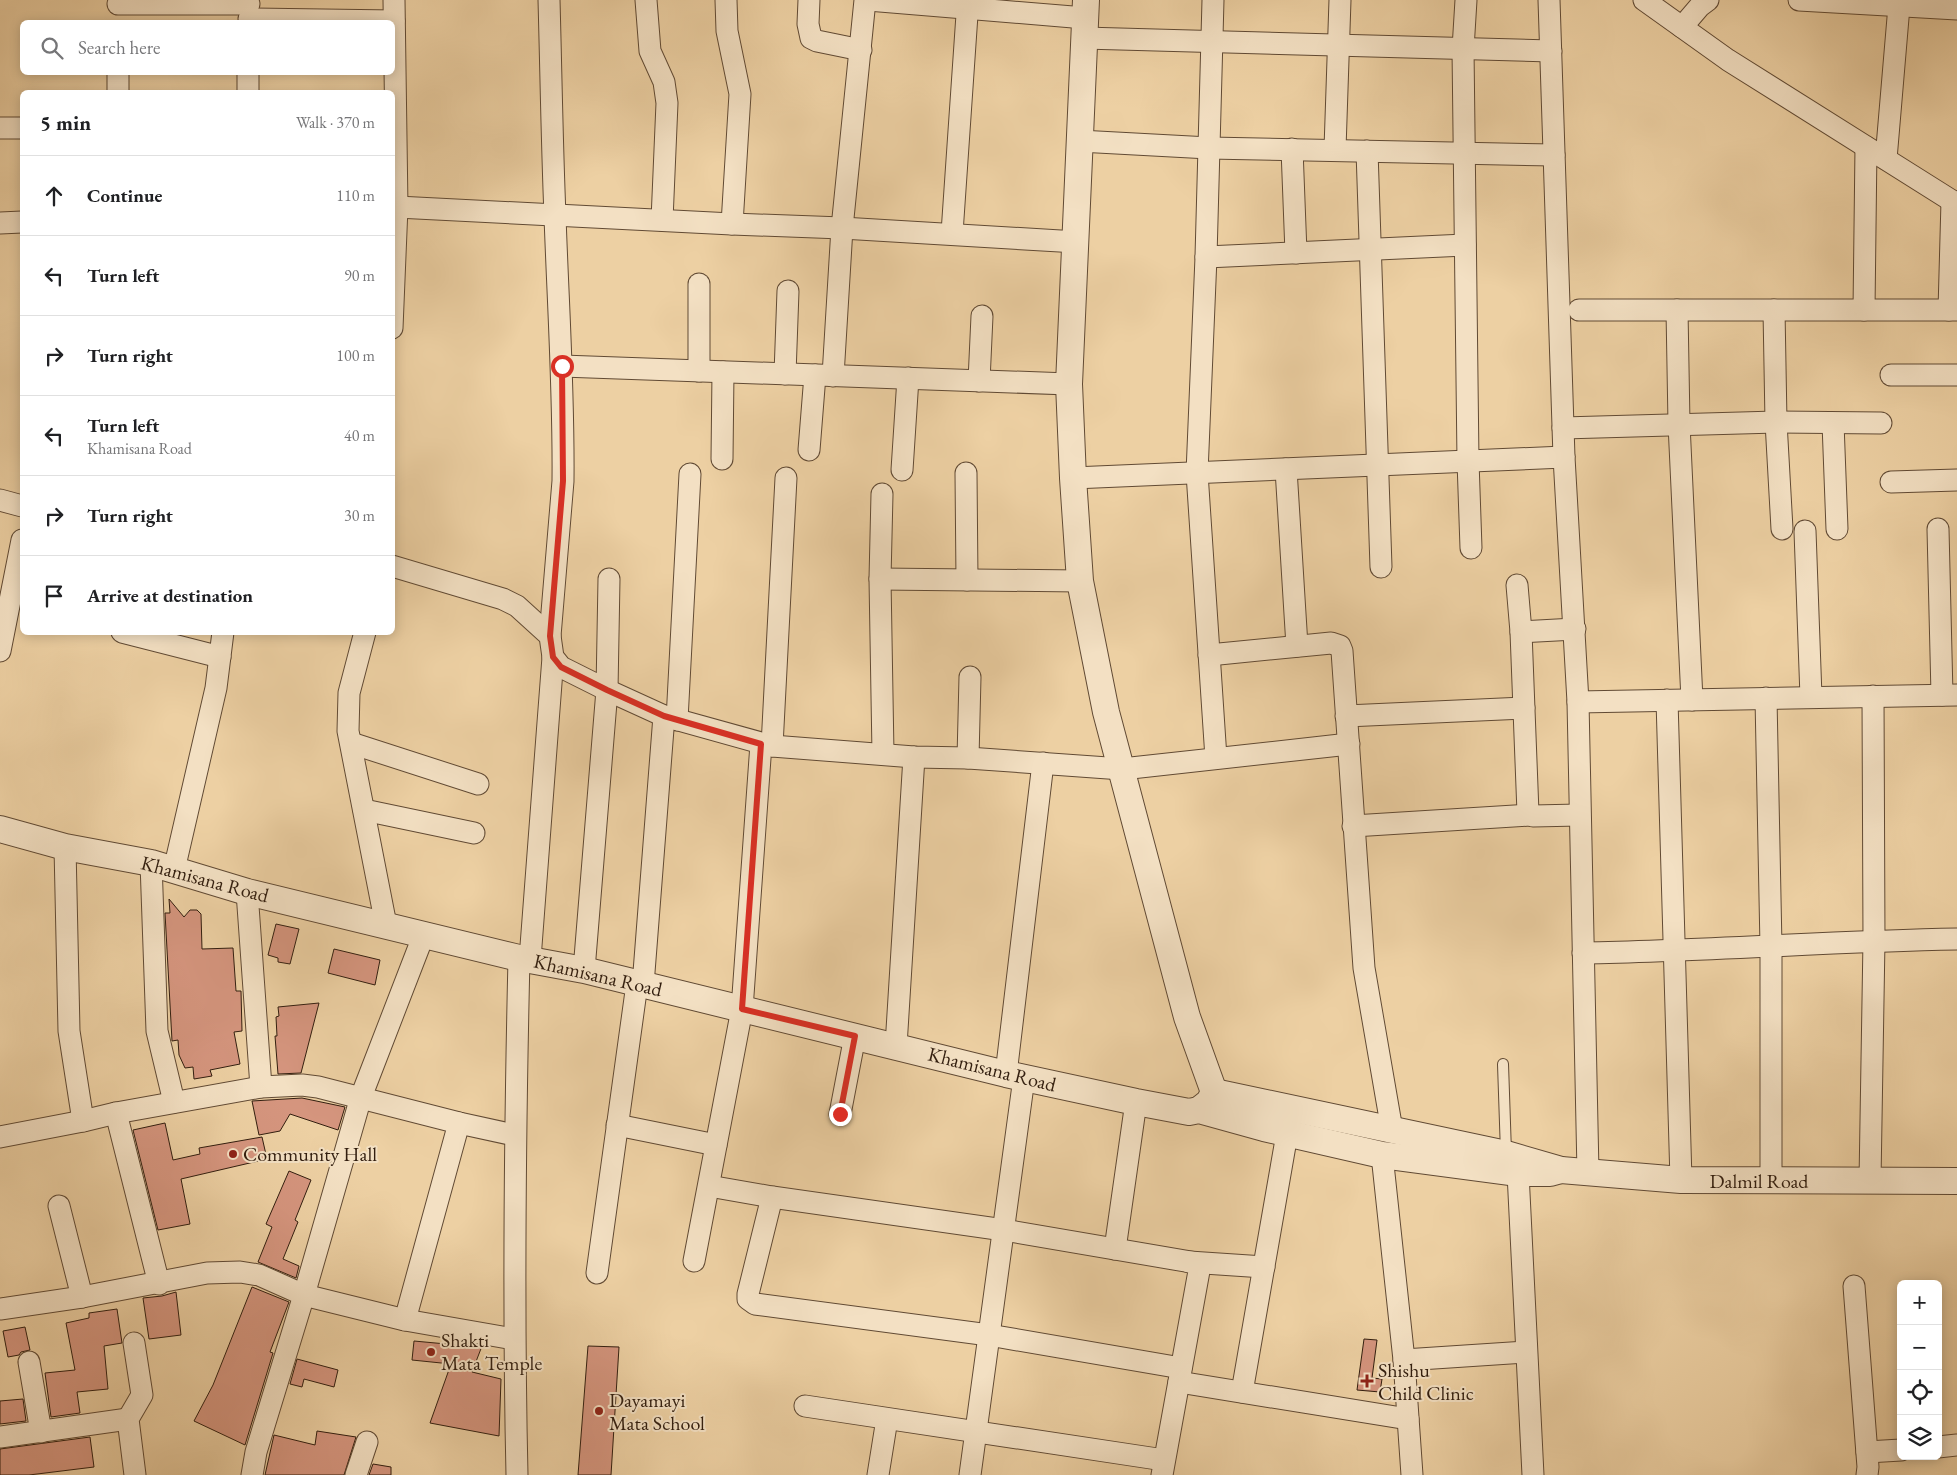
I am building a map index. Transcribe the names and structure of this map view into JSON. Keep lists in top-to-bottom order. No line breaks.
{"streets":{"street":["Khamisana Road","Dalmil Road"]},"places":{"other":["Community Hall","Shakti Mata Temple","Dayamayi Mata School"],"health":["Shishu Child Clinic"]},"page":{"search":"Search here","heading":["5 min","Walk · 370 m"],"list":[["Continue","110 m"],["Turn left","90 m"],["Turn right","100 m"],["Turn left","Khamisana Road","40 m"],["Turn right","30 m"],"Arrive at destination"],"map_buttons":["+","−"]}}
